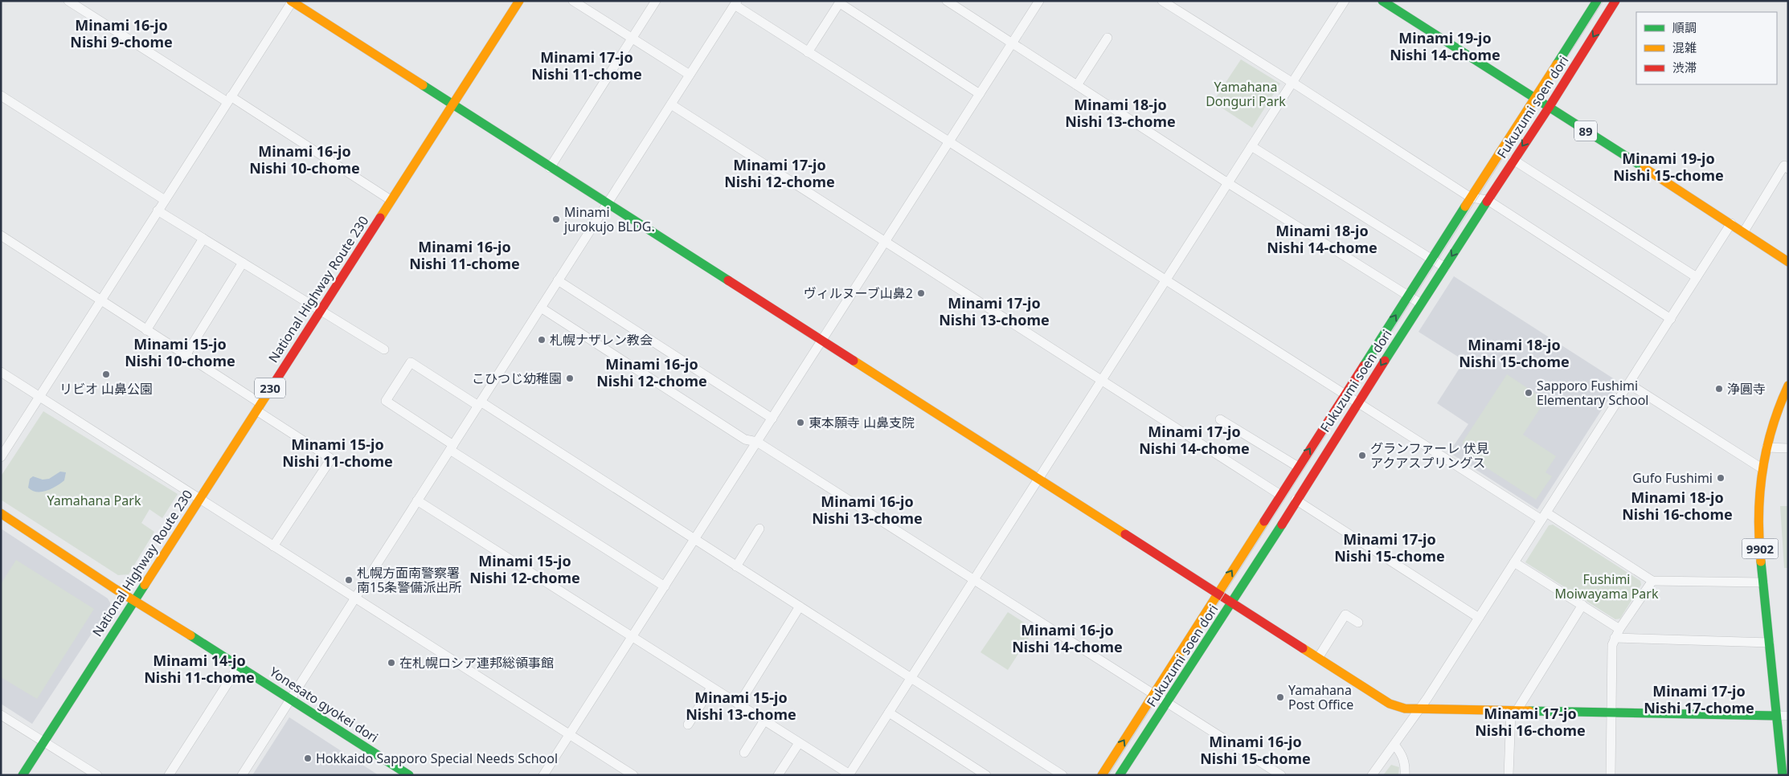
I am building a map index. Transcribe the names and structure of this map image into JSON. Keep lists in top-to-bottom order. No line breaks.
{"streets":{"main road":["Fukuzumi soen dori","89","National Highway Route 230","230","9902","Yonesato gyokei dori"]},"crossings":[["Fukuzumi soen dori","89"],["National Highway Route 230","Yonesato gyokei dori"]],"districts":["Minami 16-jo Nishi 9-chome","Minami 19-jo Nishi 14-chome","Minami 17-jo Nishi 11-chome","Minami 18-jo Nishi 13-chome","Minami 16-jo Nishi 10-chome","Minami 19-jo Nishi 15-chome","Minami 17-jo Nishi 12-chome","Minami 18-jo Nishi 14-chome","Minami 16-jo Nishi 11-chome","Minami 17-jo Nishi 13-chome","Minami 15-jo Nishi 10-chome","Minami 18-jo Nishi 15-chome","Minami 16-jo Nishi 12-chome","Minami 17-jo Nishi 14-chome","Minami 15-jo Nishi 11-chome","Minami 18-jo Nishi 16-chome","Minami 16-jo Nishi 13-chome","Minami 17-jo Nishi 15-chome","Minami 15-jo Nishi 12-chome","Minami 16-jo Nishi 14-chome","Minami 14-jo Nishi 11-chome","Minami 17-jo Nishi 17-chome","Minami 15-jo Nishi 13-chome","Minami 17-jo Nishi 16-chome","Minami 16-jo Nishi 15-chome"],"parks":["Yamahana Donguri Park","Yamahana Park","Fushimi Moiwayama Park"],"places":["Minami jurokujo BLDG.","ヴィルヌーブ山鼻2","札幌ナザレン教会","リビオ 山鼻公園","こひつじ幼稚園","浄圓寺","Sapporo Fushimi Elementary School","東本願寺 山鼻支院","グランファーレ 伏見 アクアスプリングス","Gufo Fushimi","札幌方面南警察署 南15条警備派出所","在札幌ロシア連邦総領事館","Yamahana Post Office","Hokkaido Sapporo Special Needs School"],"legend":["順調","混雑","渋滞"]}
